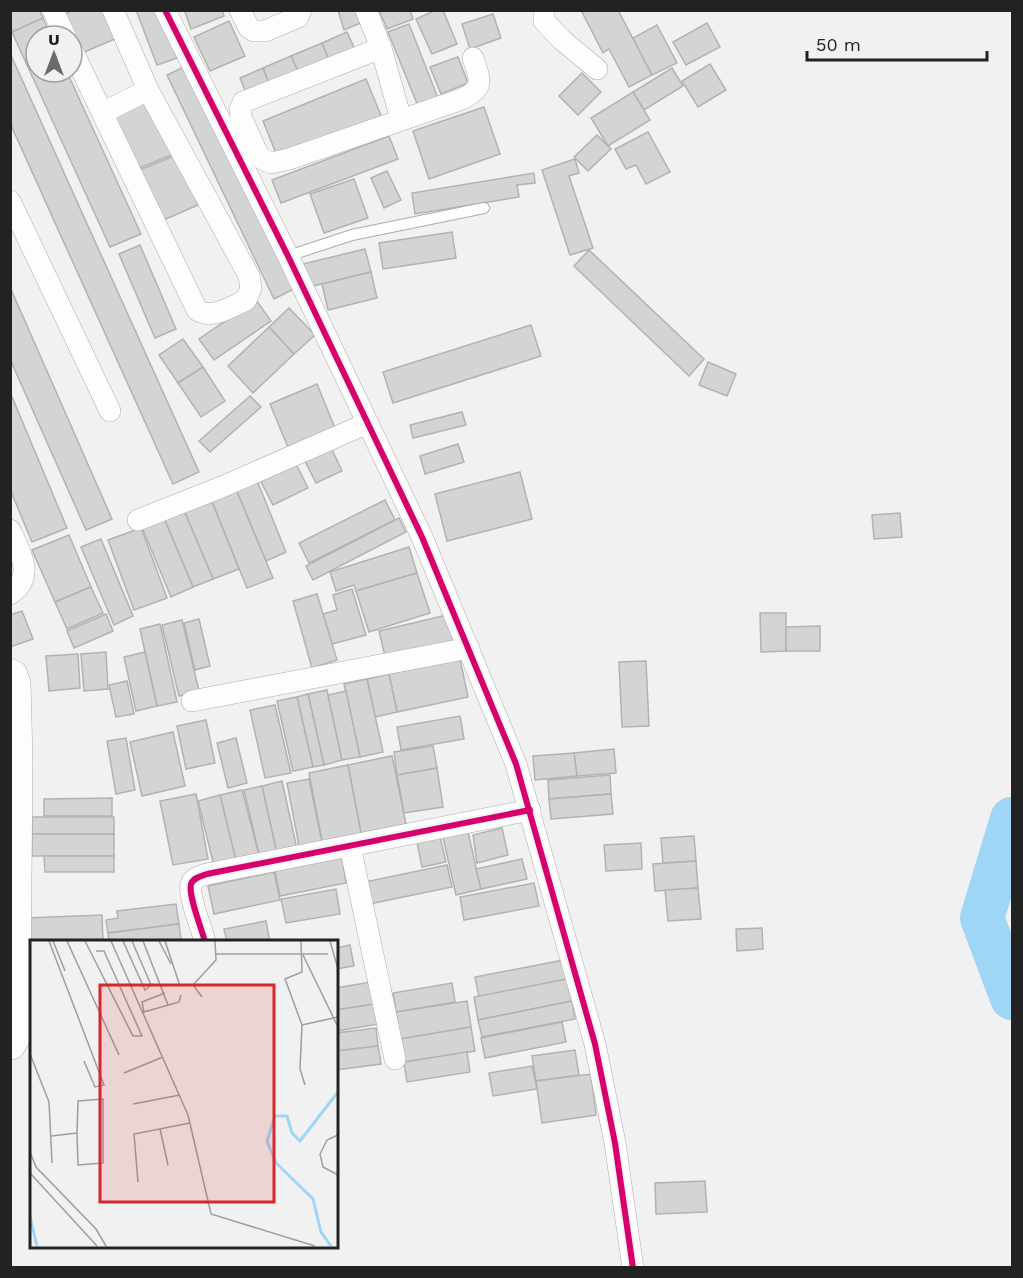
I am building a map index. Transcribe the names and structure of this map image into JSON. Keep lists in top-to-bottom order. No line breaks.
{"scale_bar":"50 m","north":"top"}
